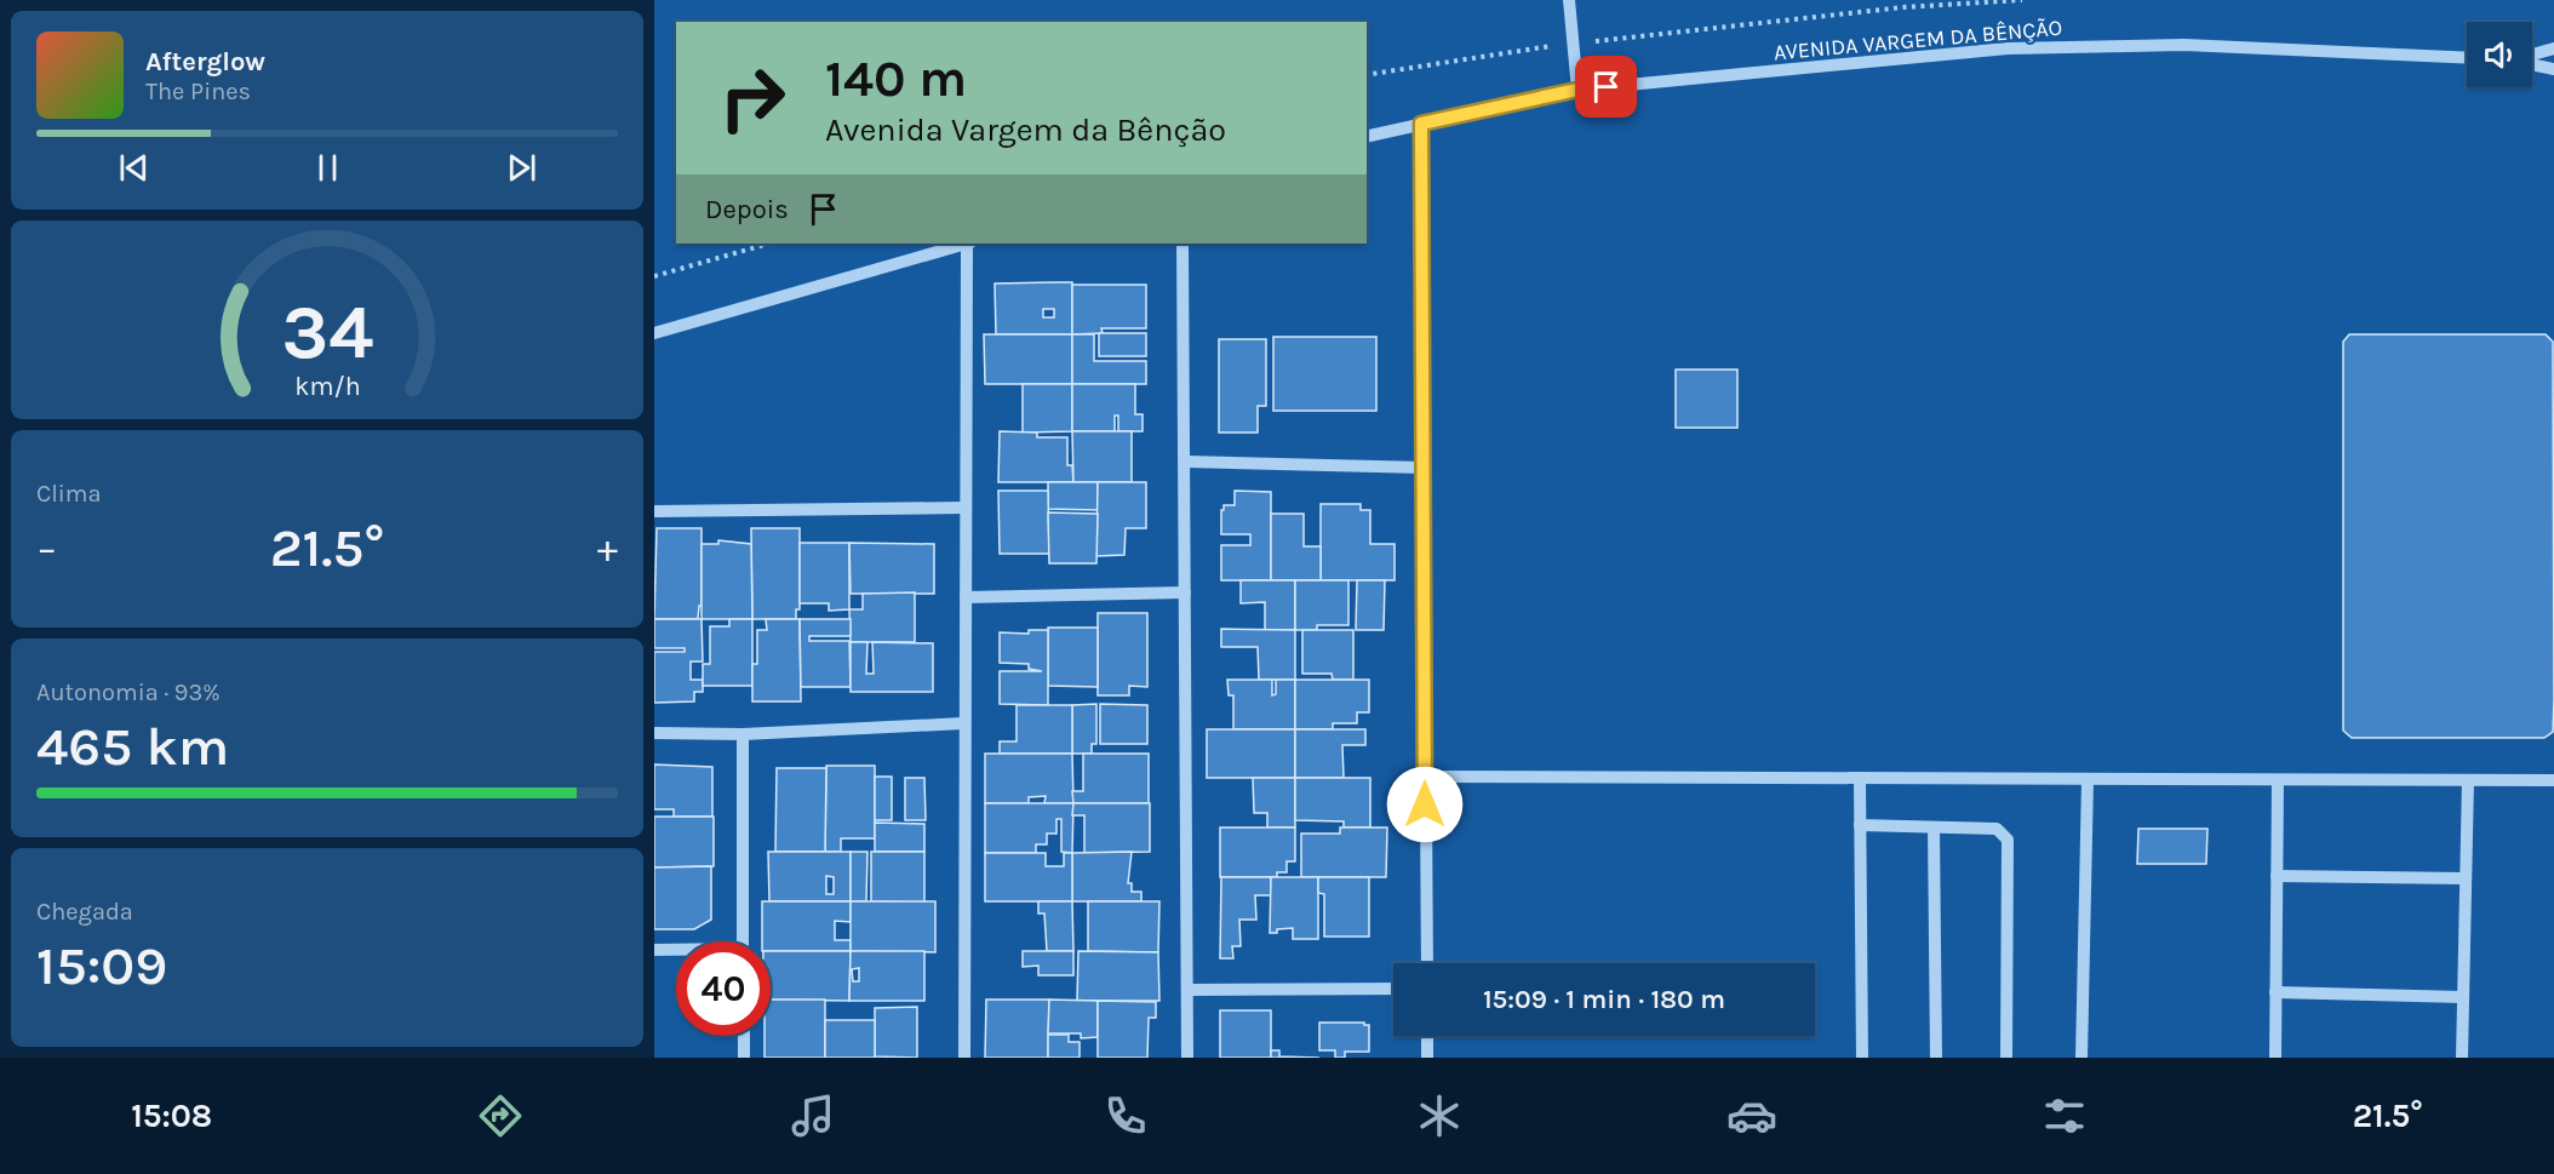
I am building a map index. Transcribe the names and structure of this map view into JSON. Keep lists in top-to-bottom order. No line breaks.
{"streets":{"street":["AVENIDA VARGEM DA BÊNÇÃO"]},"page":{"turn":["140 m","Avenida Vargem da Bênção"],"song":["Afterglow","The Pines"],"then":"Depois","tile":["Clima",["Autonomia · 93%","465 km"],["Chegada","15:09"]],"heat":["−","21.5°","+"],"limit":"40","trip":"15:09 · 1 min · 180 m","tabs":["15:08","21.5°"],"gauge":["34","km/h"]}}
